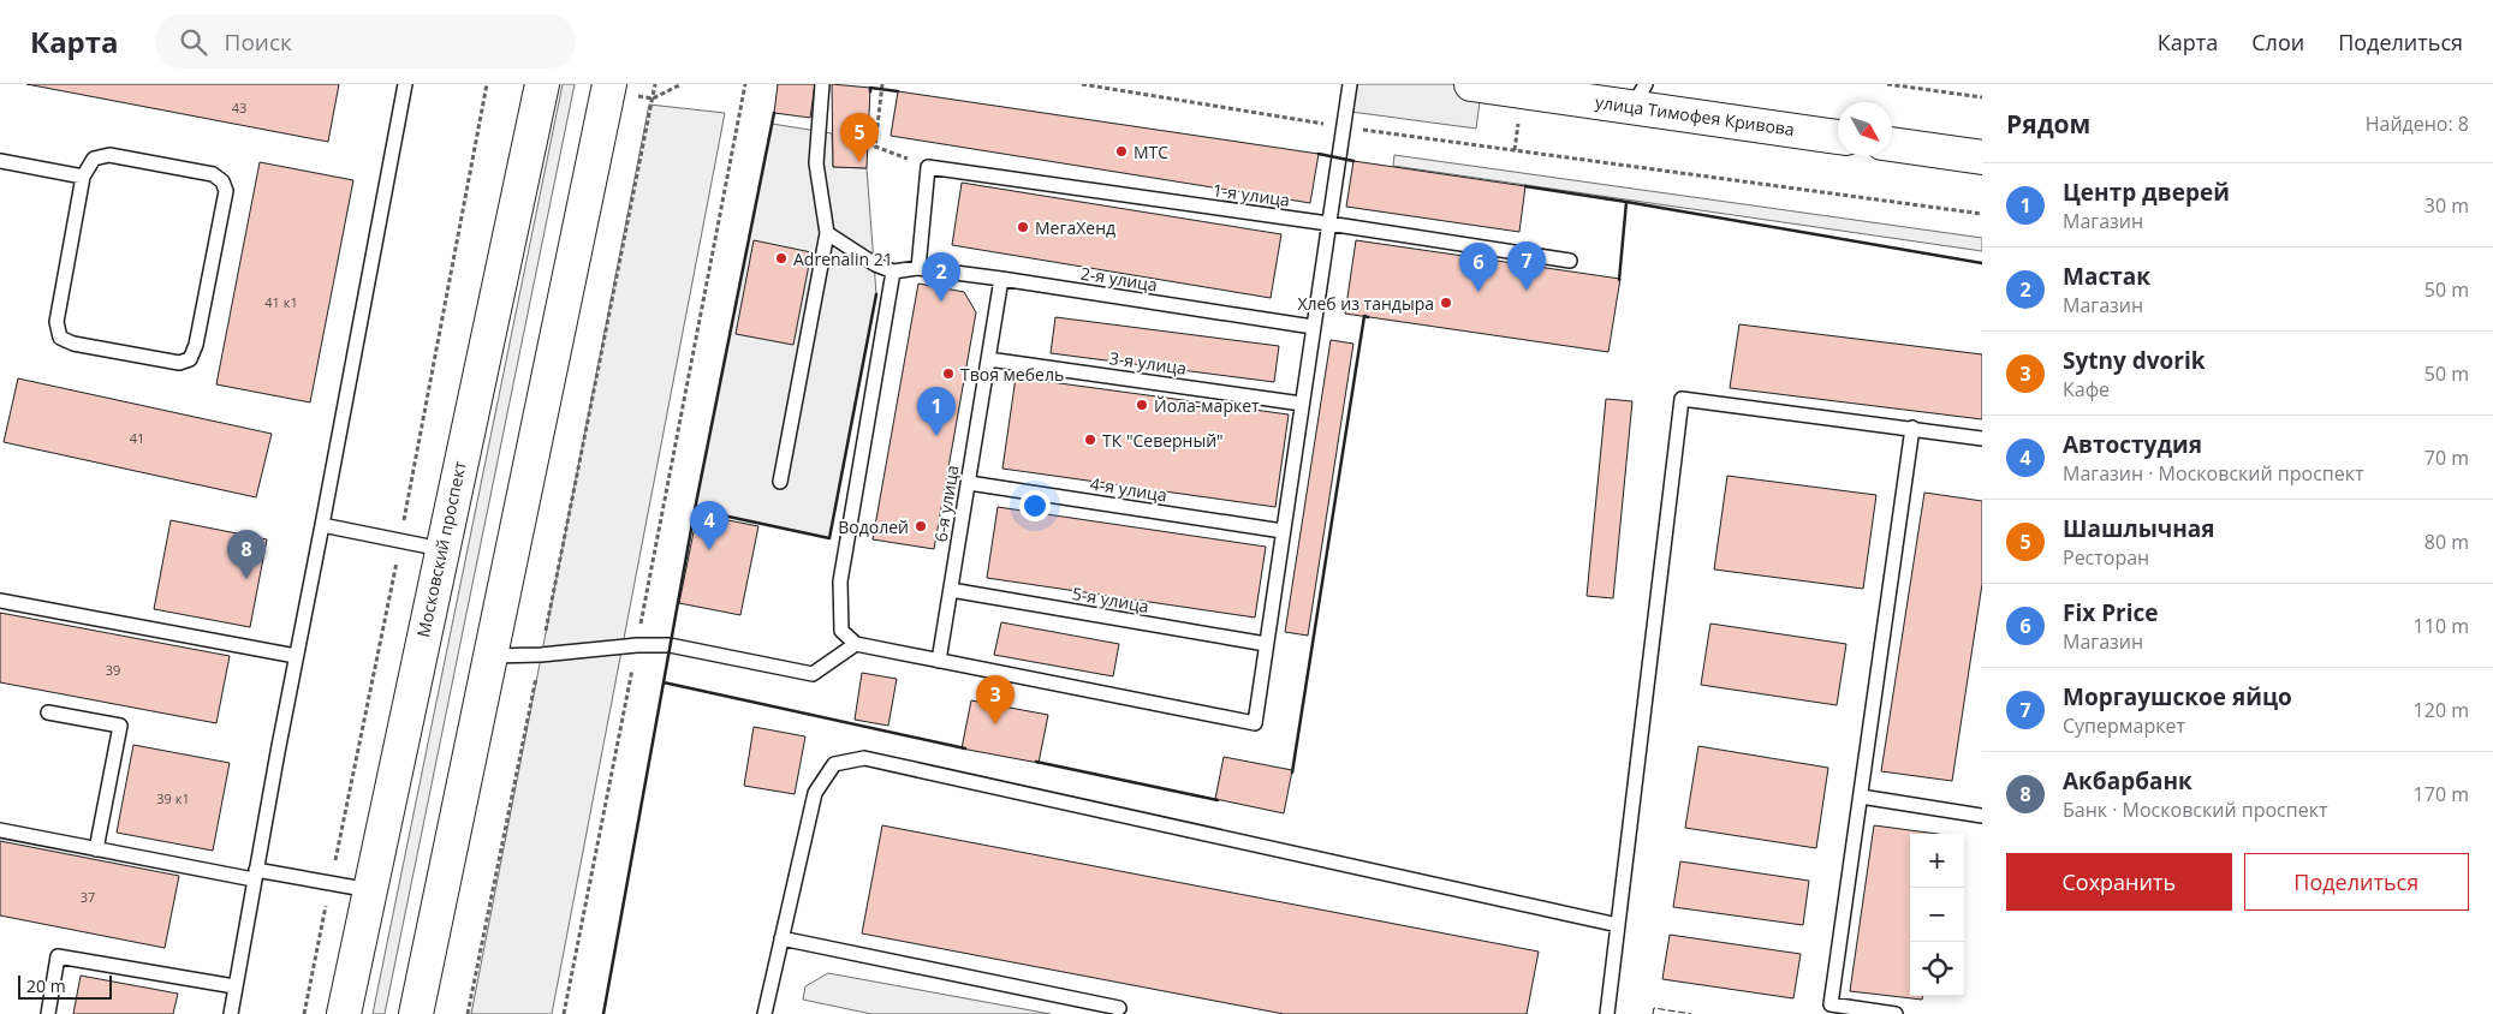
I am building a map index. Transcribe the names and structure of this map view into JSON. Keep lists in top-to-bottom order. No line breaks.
{"streets":{"main road":["улица Тимофея Кривова","Московский проспект"],"lane":["1-я улица","2-я улица","3-я улица","4-я улица","6-я улица","5-я улица"]},"crossings":[["2-я улица","6-я улица"],["3-я улица","6-я улица"],["4-я улица","6-я улица"],["6-я улица","5-я улица"]],"places":["МТС","МегаХенд","Adrenalin 21","Хлеб из тандыра","Твоя мебель","Йола-маркет","ТК \"Северный\"","Водолей"],"house_numbers":["43","41 к1","41","39","39 к1","37"],"scale_bar":"20 m","north":"bottom right","page":{"header":"Карта","search":"Поиск","nav":["Карта","Слои","Поделиться"],"heading":["Рядом","Найдено: 8"],"pins":["5","7","6","2","1","4","8","3"],"list":[{"mark":"1","name":"Центр дверей","note":"Магазин","value":"30 m"},{"mark":"2","name":"Мастак","note":"Магазин","value":"50 m"},{"mark":"3","name":"Sytny dvorik","note":"Кафе","value":"50 m"},{"mark":"4","name":"Автостудия","note":"Магазин · Московский проспект","value":"70 m"},{"mark":"5","name":"Шашлычная","note":"Ресторан","value":"80 m"},{"mark":"6","name":"Fix Price","note":"Магазин","value":"110 m"},{"mark":"7","name":"Моргаушское яйцо","note":"Супермаркет","value":"120 m"},{"mark":"8","name":"Акбарбанк","note":"Банк · Московский проспект","value":"170 m"}],"map_buttons":["+","−"],"buttons":["Сохранить","Поделиться"],"scale":"20 m"}}
